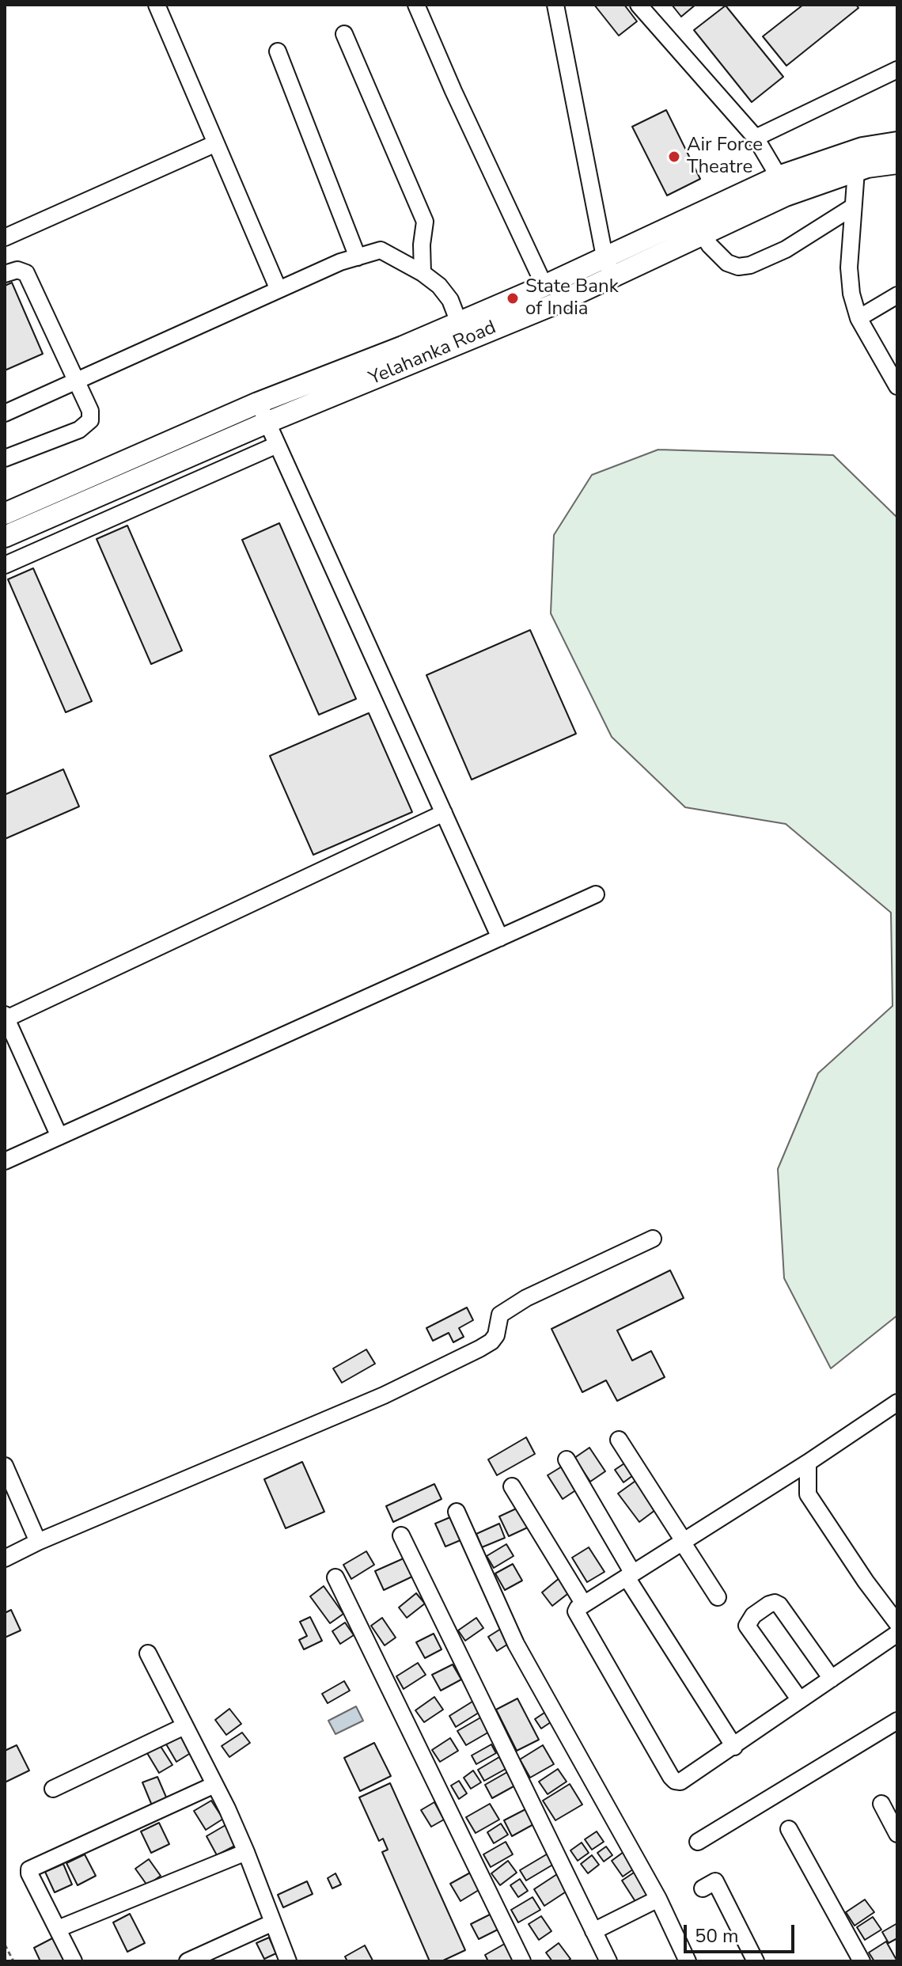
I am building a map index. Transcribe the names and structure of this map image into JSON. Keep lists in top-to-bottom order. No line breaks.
{"streets":{"main road":["Yelahanka Road"]},"places":["Air Force Theatre","State Bank of India"],"scale_bar":"50 m"}
